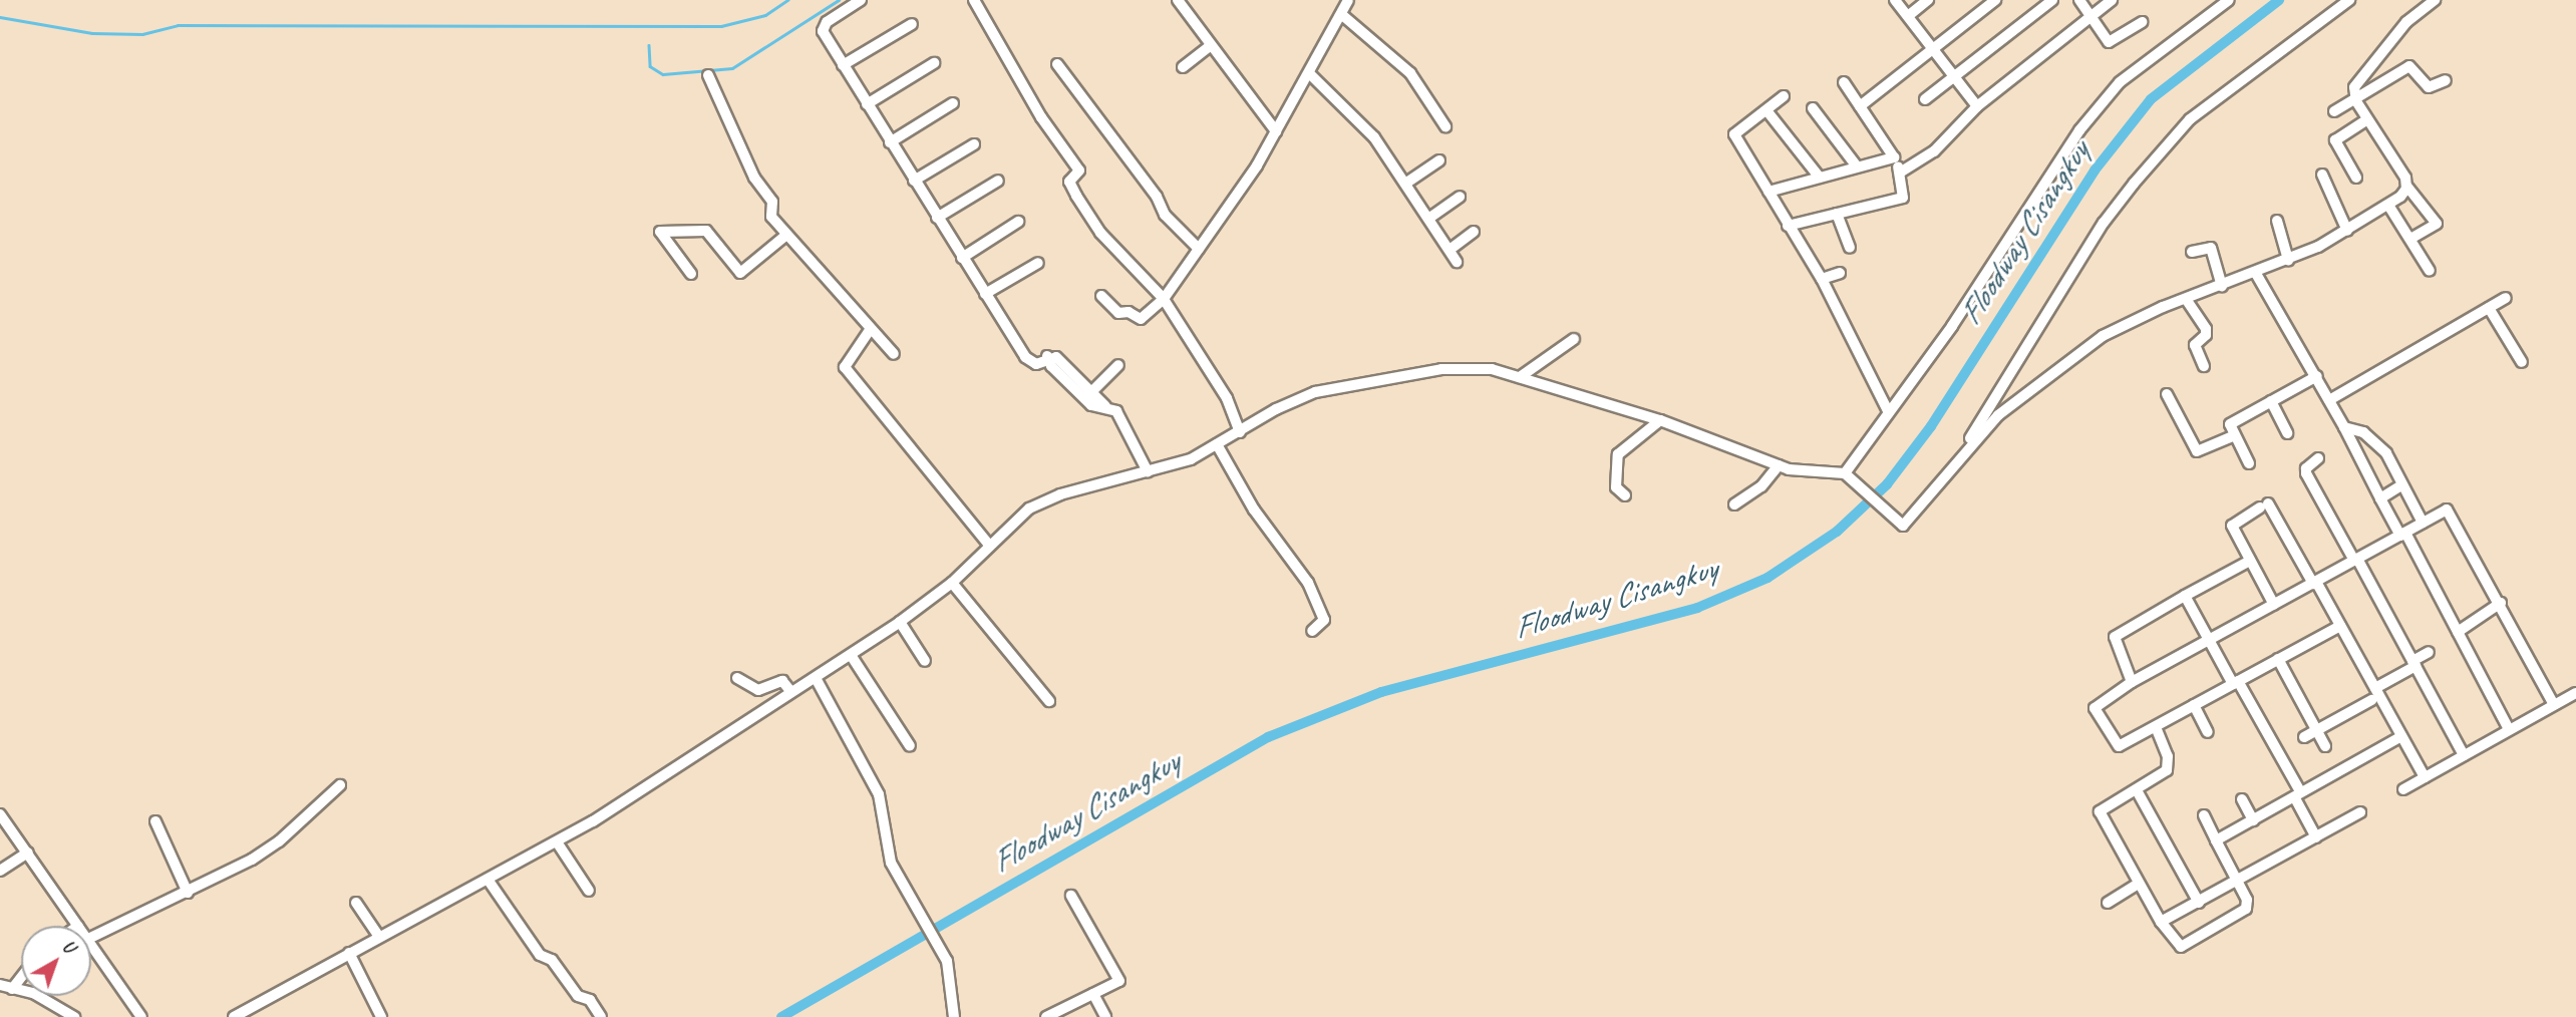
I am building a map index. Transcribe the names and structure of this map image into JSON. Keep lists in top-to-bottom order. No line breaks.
{"water":["Floodway Cisangkuy"],"north":"top right"}
